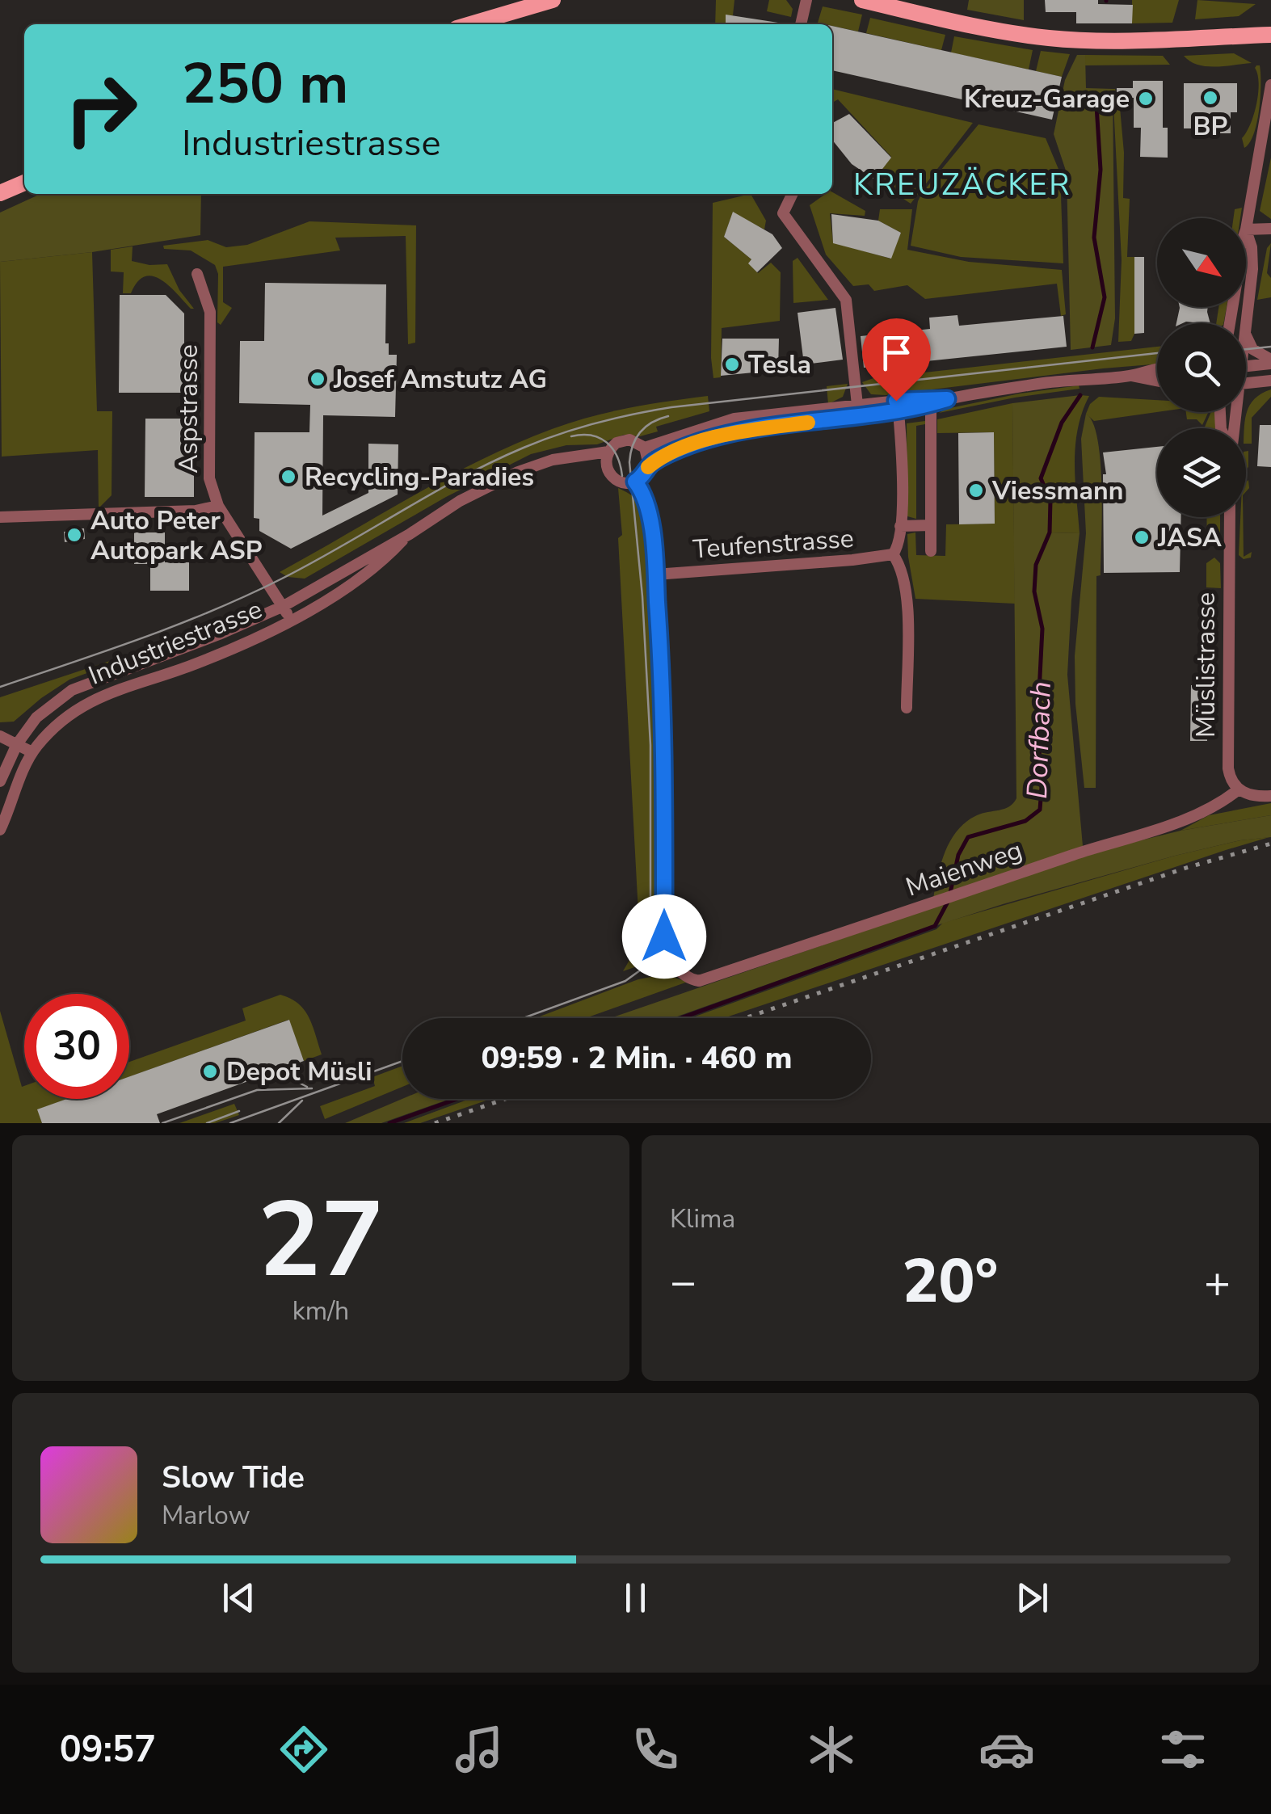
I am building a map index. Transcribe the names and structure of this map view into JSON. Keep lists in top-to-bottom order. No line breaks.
{"streets":{"street":["Aspstrasse","Teufenstrasse","Industriestrasse","Müslistrasse","Maienweg"]},"crossings":[["Aspstrasse","Industriestrasse"],["Teufenstrasse","Maienweg"],["Müslistrasse","Maienweg"]],"districts":["KREUZÄCKER"],"water":["Dorfbach"],"places":["BP","Kreuz-Garage","Tesla","Josef Amstutz AG","Recycling-Paradies","Viessmann","Auto Peter Autopark ASP","JASA","Depot Müsli"],"north":"bottom right","page":{"turn":["250 m","Industriestrasse"],"limit":"30","trip":"09:59 · 2 Min. · 460 m","tile":[["27","km/h"],"Klima"],"heat":["−","20°","+"],"song":["Slow Tide","Marlow"],"tabs":"09:57"}}
